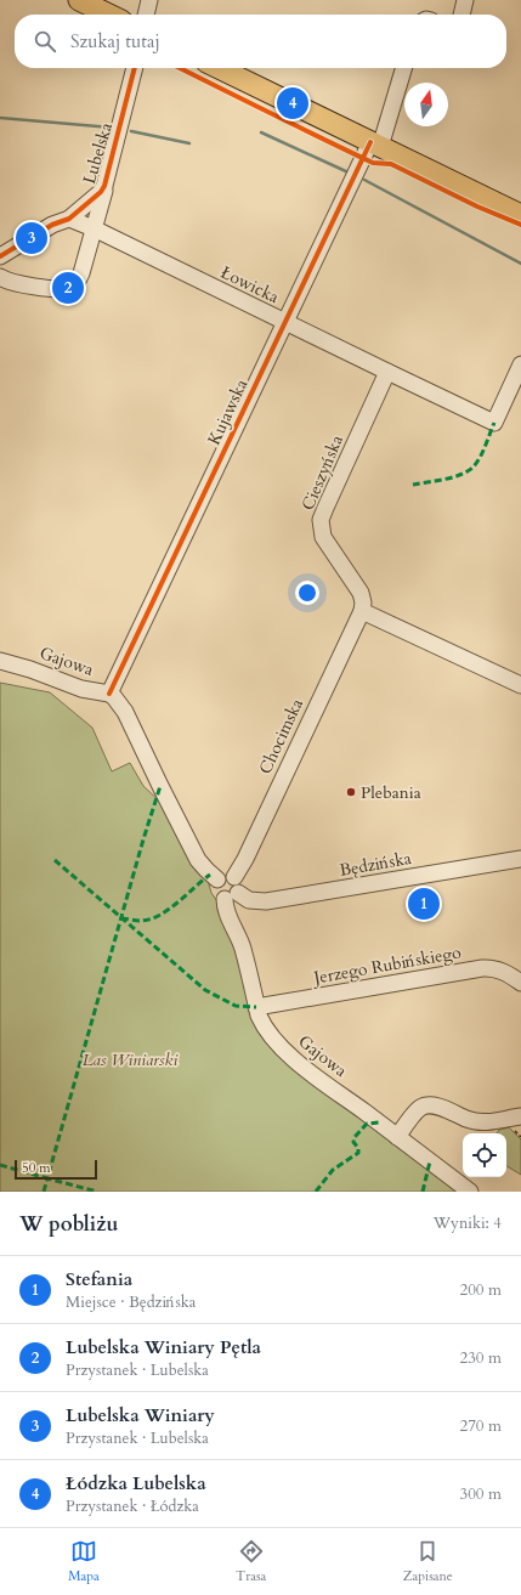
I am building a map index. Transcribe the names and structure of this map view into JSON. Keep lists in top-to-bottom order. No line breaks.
{"streets":{"street":["Lubelska","Łowicka","Kujawska","Cieszyńska","Gajowa","Chocimska","Będzińska","Jerzego Rubińskiego"]},"crossings":[["Lubelska","Łowicka"],["Łowicka","Kujawska"],["Łowicka","Cieszyńska"],["Kujawska","Gajowa"],["Cieszyńska","Chocimska"],["Gajowa","Chocimska"],["Gajowa","Będzińska"],["Gajowa","Jerzego Rubińskiego"],["Chocimska","Będzińska"]],"parks":["Las Winiarski"],"places":["Plebania"],"scale_bar":"50 m","north":"top","page":{"search":"Szukaj tutaj","pins":["4","3","2","1"],"scale":"50 m","heading":["W pobliżu","Wyniki: 4"],"list":[{"mark":"1","name":"Stefania","note":"Miejsce · Będzińska","value":"200 m"},{"mark":"2","name":"Lubelska Winiary Pętla","note":"Przystanek · Lubelska","value":"230 m"},{"mark":"3","name":"Lubelska Winiary","note":"Przystanek · Lubelska","value":"270 m"},{"mark":"4","name":"Łódzka Lubelska","note":"Przystanek · Łódzka","value":"300 m"}],"nav":["Mapa","Trasa","Zapisane"]}}
